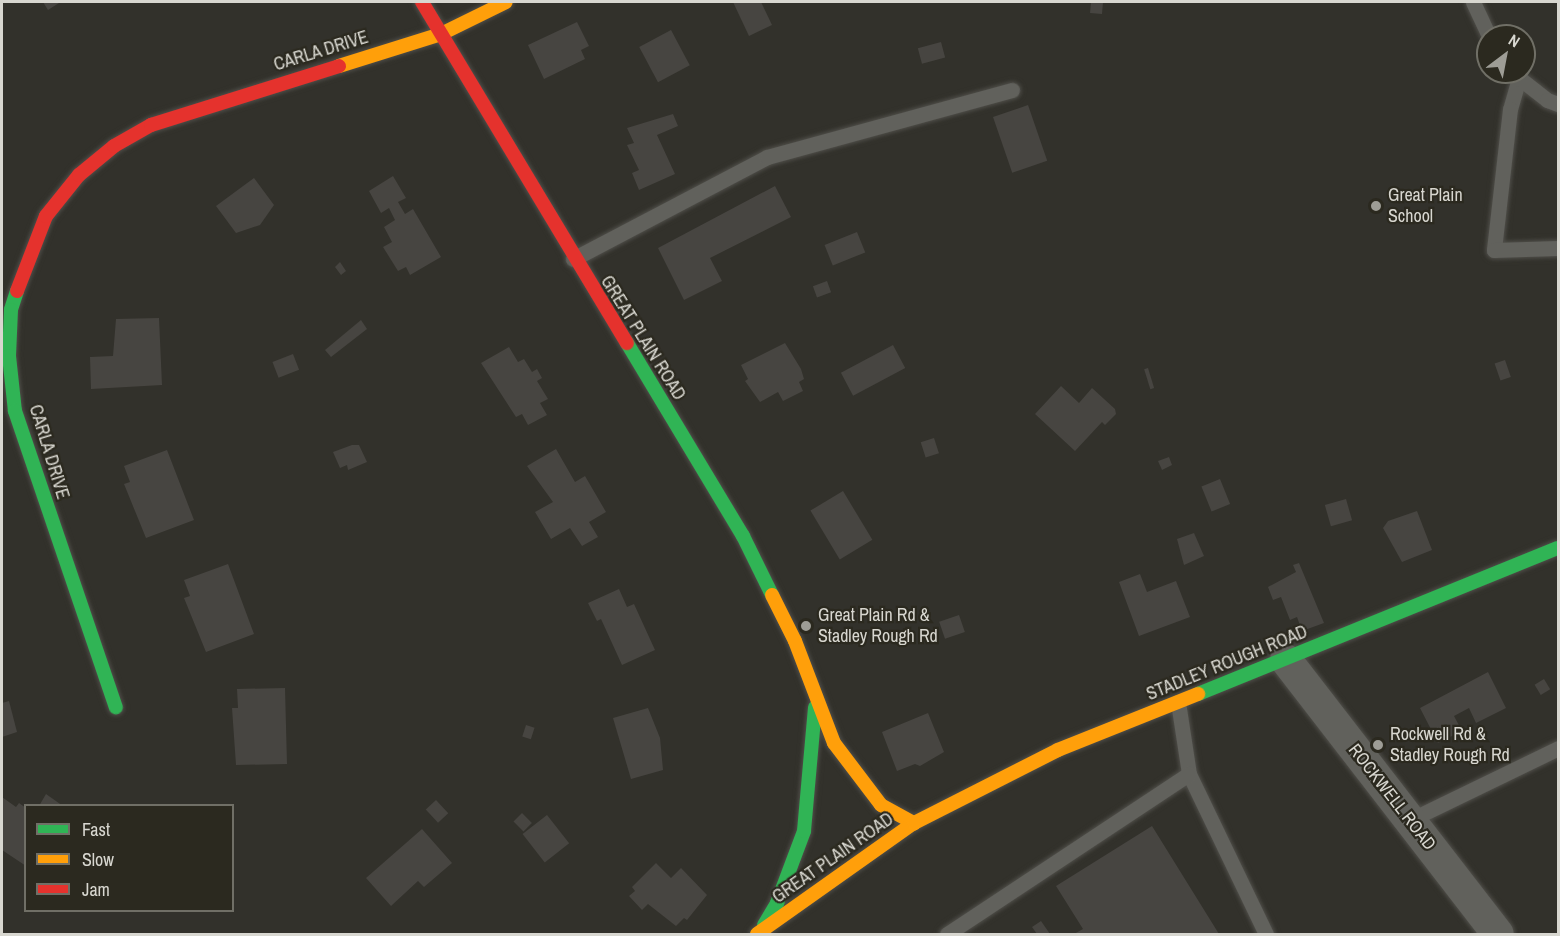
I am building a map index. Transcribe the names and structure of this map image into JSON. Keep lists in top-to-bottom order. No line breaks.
{"streets":{"street":["CARLA DRIVE","GREAT PLAIN ROAD","STADLEY ROUGH ROAD","ROCKWELL ROAD"]},"crossings":[["CARLA DRIVE","GREAT PLAIN ROAD"],["GREAT PLAIN ROAD","STADLEY ROUGH ROAD"],["STADLEY ROUGH ROAD","ROCKWELL ROAD"]],"places":["Great Plain School","Great Plain Rd & Stadley Rough Rd","Rockwell Rd & Stadley Rough Rd"],"legend":["Fast","Slow","Jam"],"north":"top right"}
